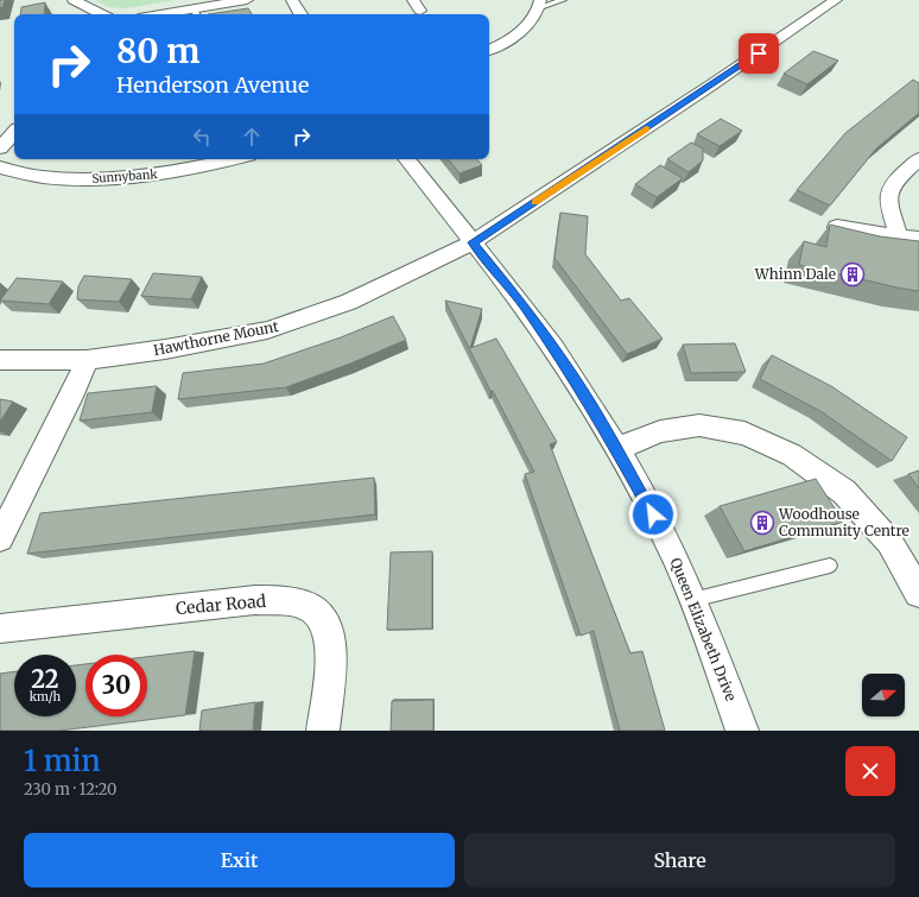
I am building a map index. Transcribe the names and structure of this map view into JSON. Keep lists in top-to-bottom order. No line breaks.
{"streets":{"street":["Sunnybank","Hawthorne Mount","Cedar Road","Queen Elizabeth Drive"]},"crossings":[["Hawthorne Mount","Queen Elizabeth Drive"]],"places":{"building":["Whinn Dale","Woodhouse Community Centre"]},"north":"right","page":{"turn":["80 m","Henderson Avenue"],"speed":"22 km/h","limit":"30","heading":["1 min","230 m · 12:20"],"buttons":["Exit","Share"]}}
